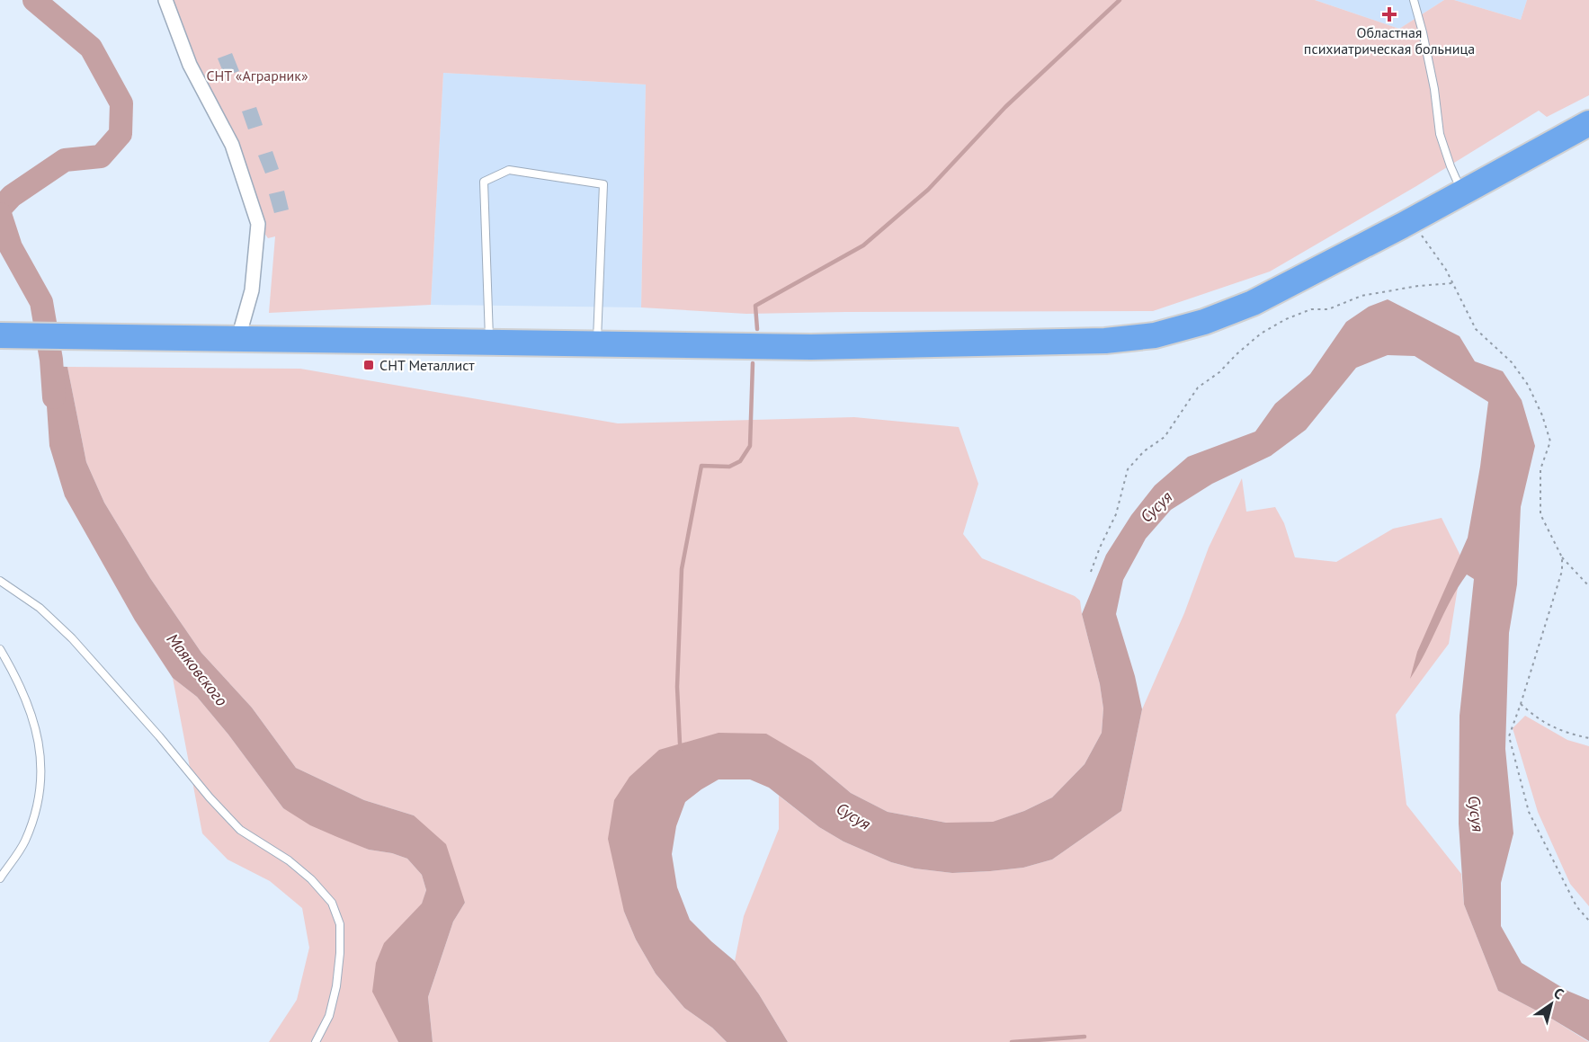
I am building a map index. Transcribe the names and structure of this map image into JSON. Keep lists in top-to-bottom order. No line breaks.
{"water":["Сусуя","Маяковского"],"parks":["СНТ «Аграрник»"],"places":{"health":["Областная психиатрическая больница"],"transit":["СНТ Металлист"]},"north":"top right"}
